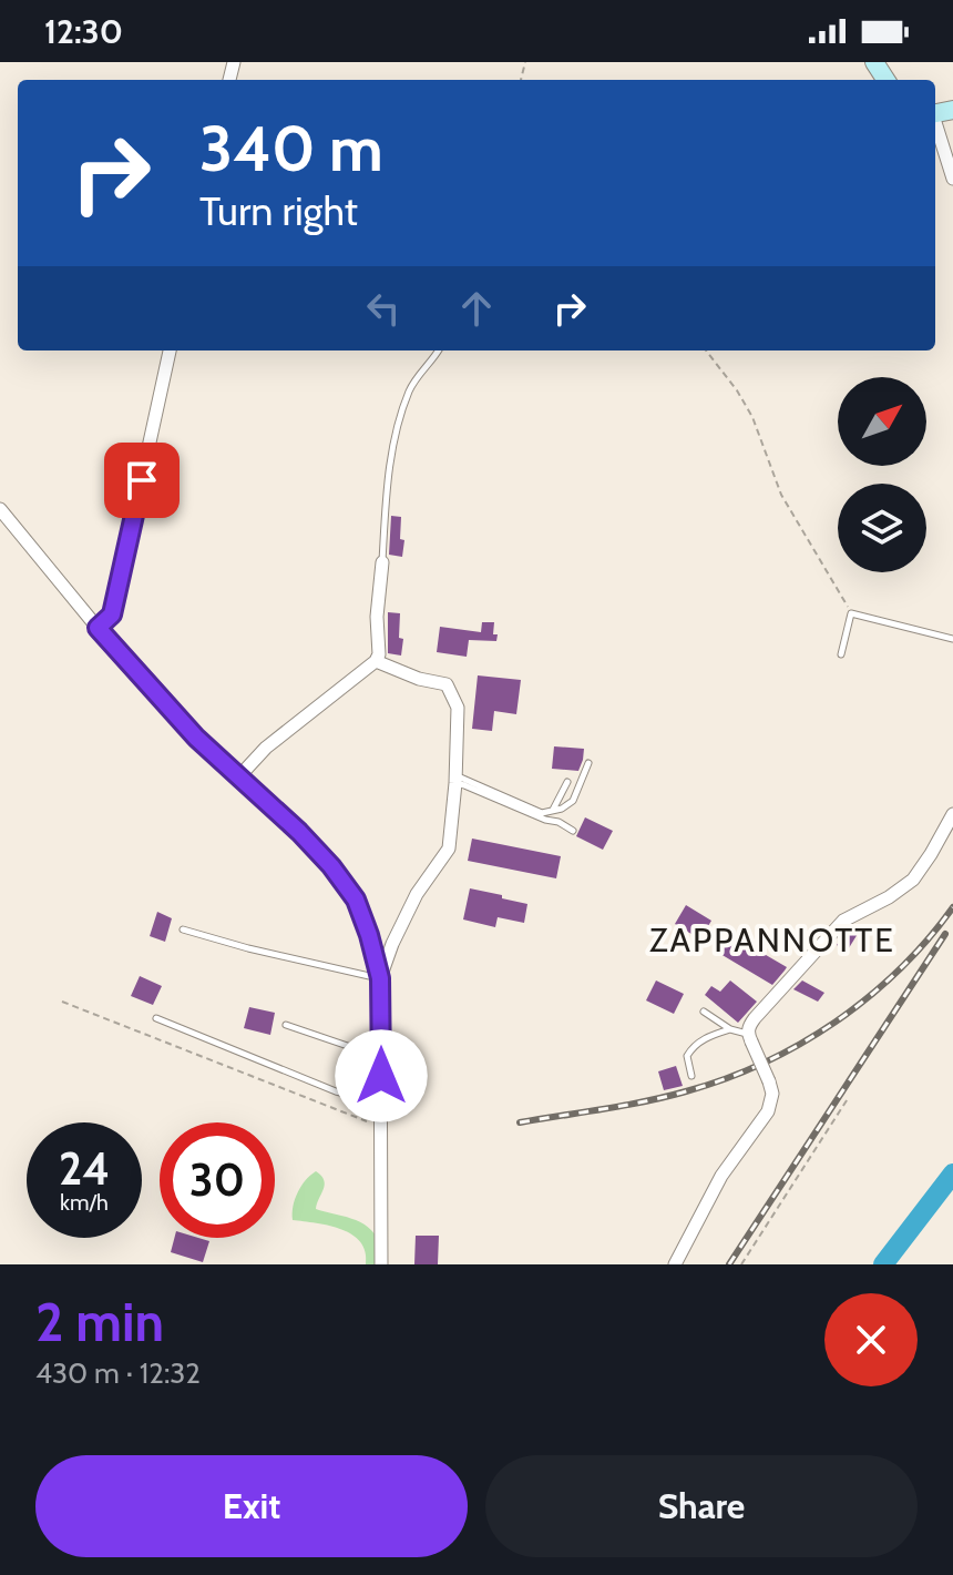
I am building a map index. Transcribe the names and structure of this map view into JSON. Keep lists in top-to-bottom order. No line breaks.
{"districts":["ZAPPANNOTTE"],"north":"top right","page":{"status":"12:30","turn":["340 m","Turn right"],"speed":"24 km/h","limit":"30","heading":["2 min","430 m · 12:32"],"buttons":["Exit","Share"]}}
